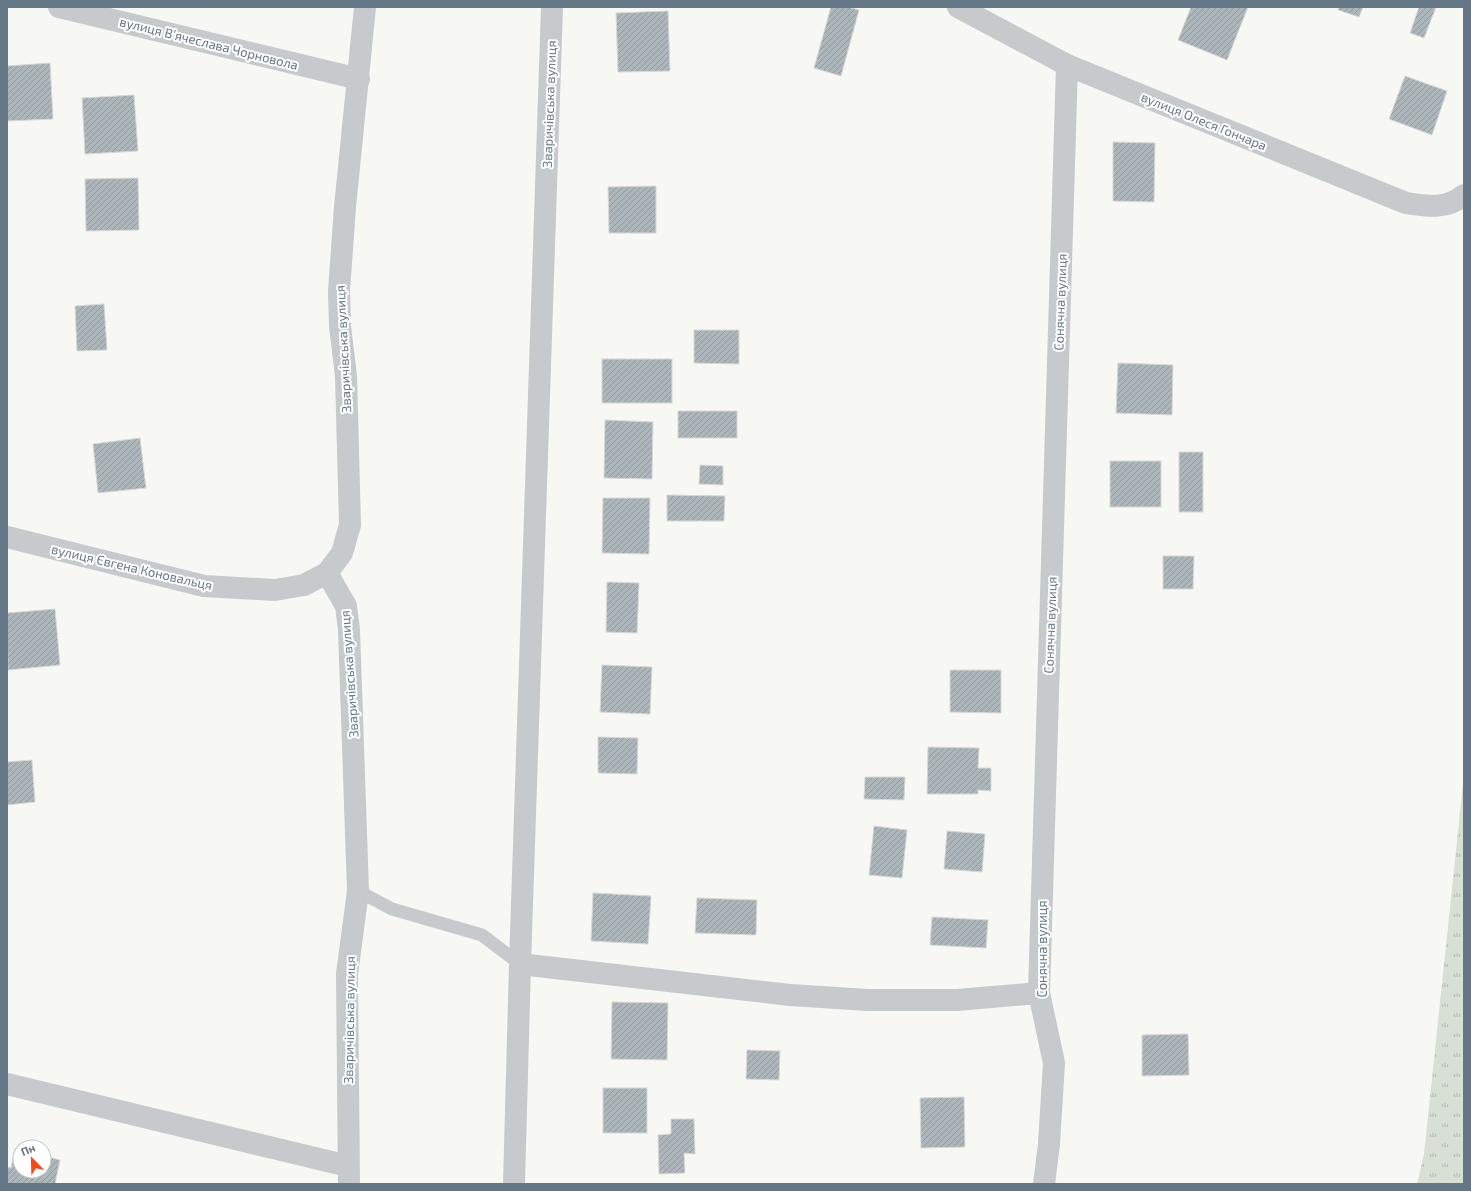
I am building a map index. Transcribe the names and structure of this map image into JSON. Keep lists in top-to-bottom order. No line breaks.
{"streets":{"street":["вулиця Вʼячеслава Чорновола","Зваричівська вулиця","вулиця Олеся Гончара","Сонячна вулиця","вулиця Євгена Коновальця"]},"crossings":[["вулиця Вʼячеслава Чорновола","Зваричівська вулиця"],["Зваричівська вулиця","вулиця Євгена Коновальця"],["вулиця Олеся Гончара","Сонячна вулиця"]],"north":"top left"}
